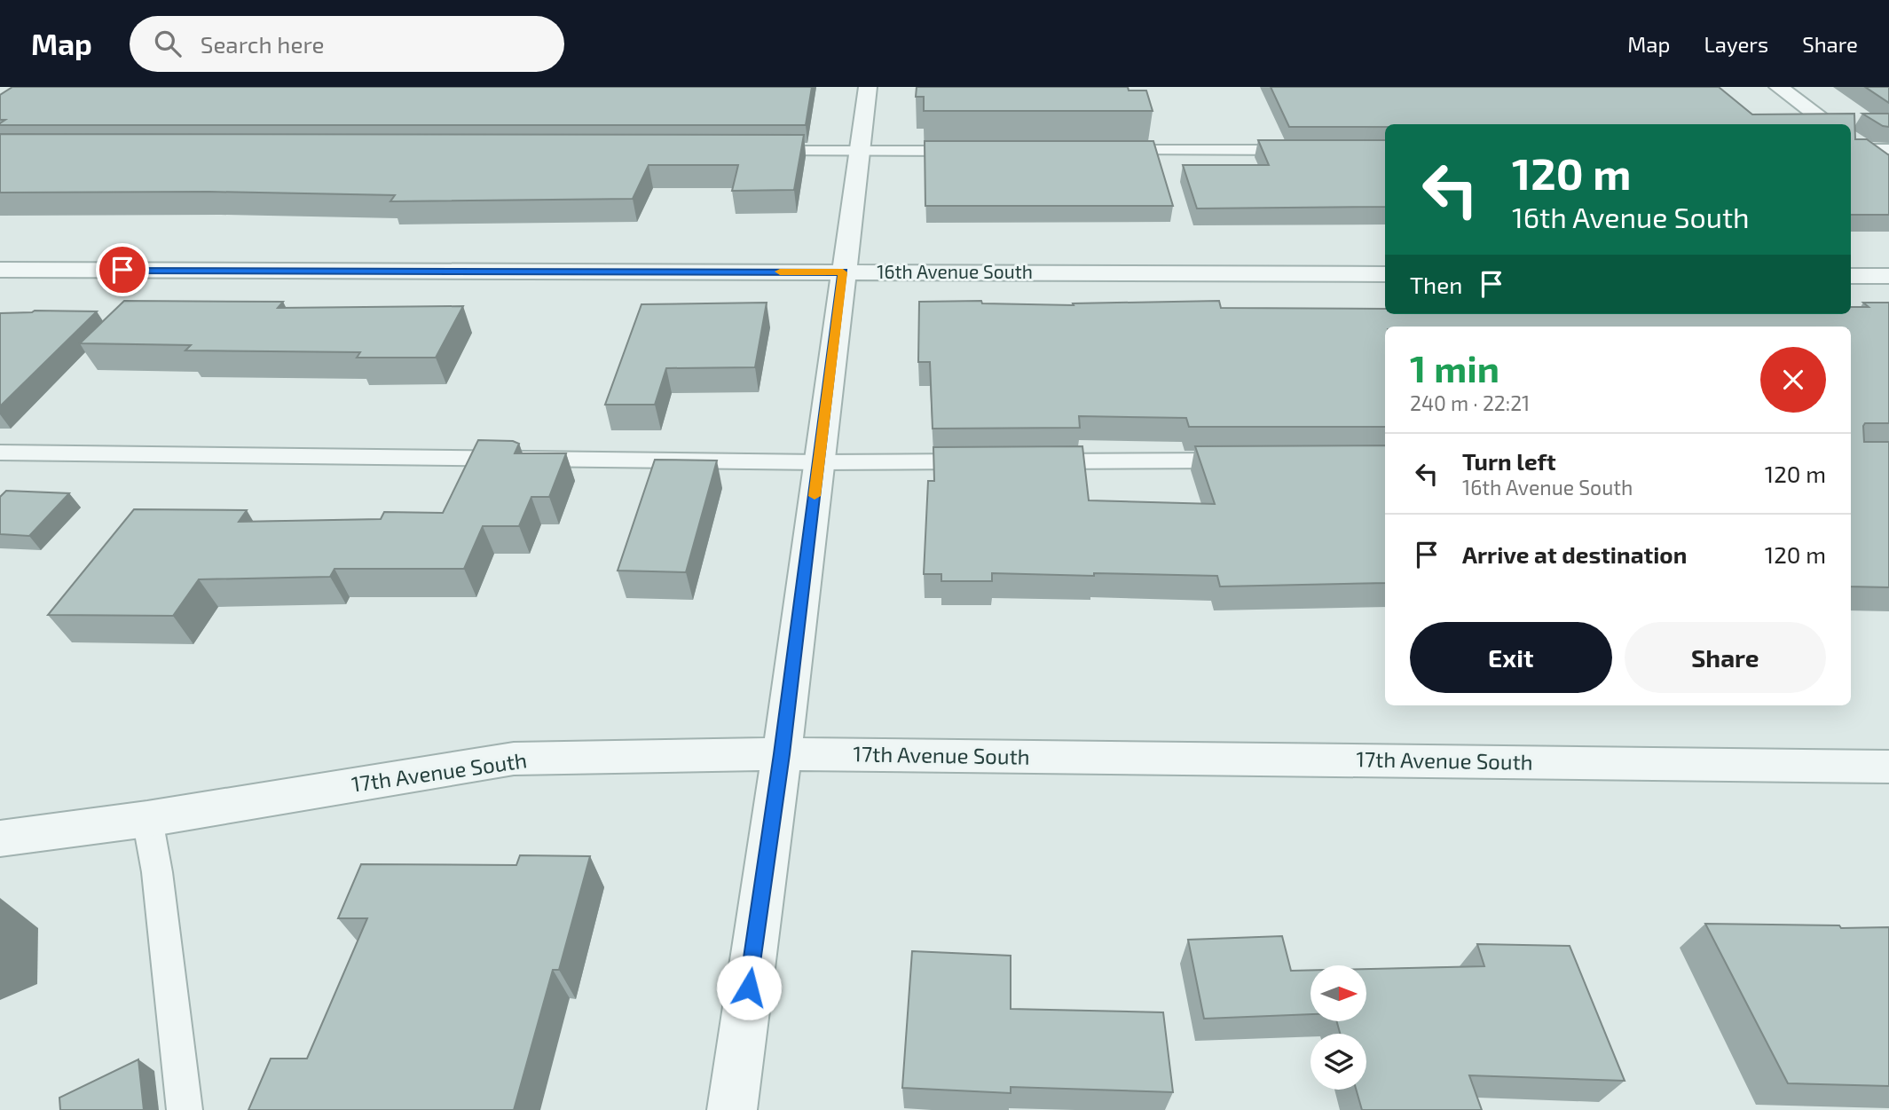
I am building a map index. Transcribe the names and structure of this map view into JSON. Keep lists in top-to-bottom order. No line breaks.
{"streets":{"street":["16th Avenue South","17th Avenue South"]},"north":"right","page":{"header":"Map","search":"Search here","nav":["Map","Layers","Share"],"turn":["120 m","16th Avenue South"],"then":"Then","heading":["1 min","240 m · 22:21"],"list":[{"name":"Turn left","note":"16th Avenue South","value":"120 m"},{"name":"Arrive at destination","value":"120 m"}],"buttons":["Exit","Share"]}}
